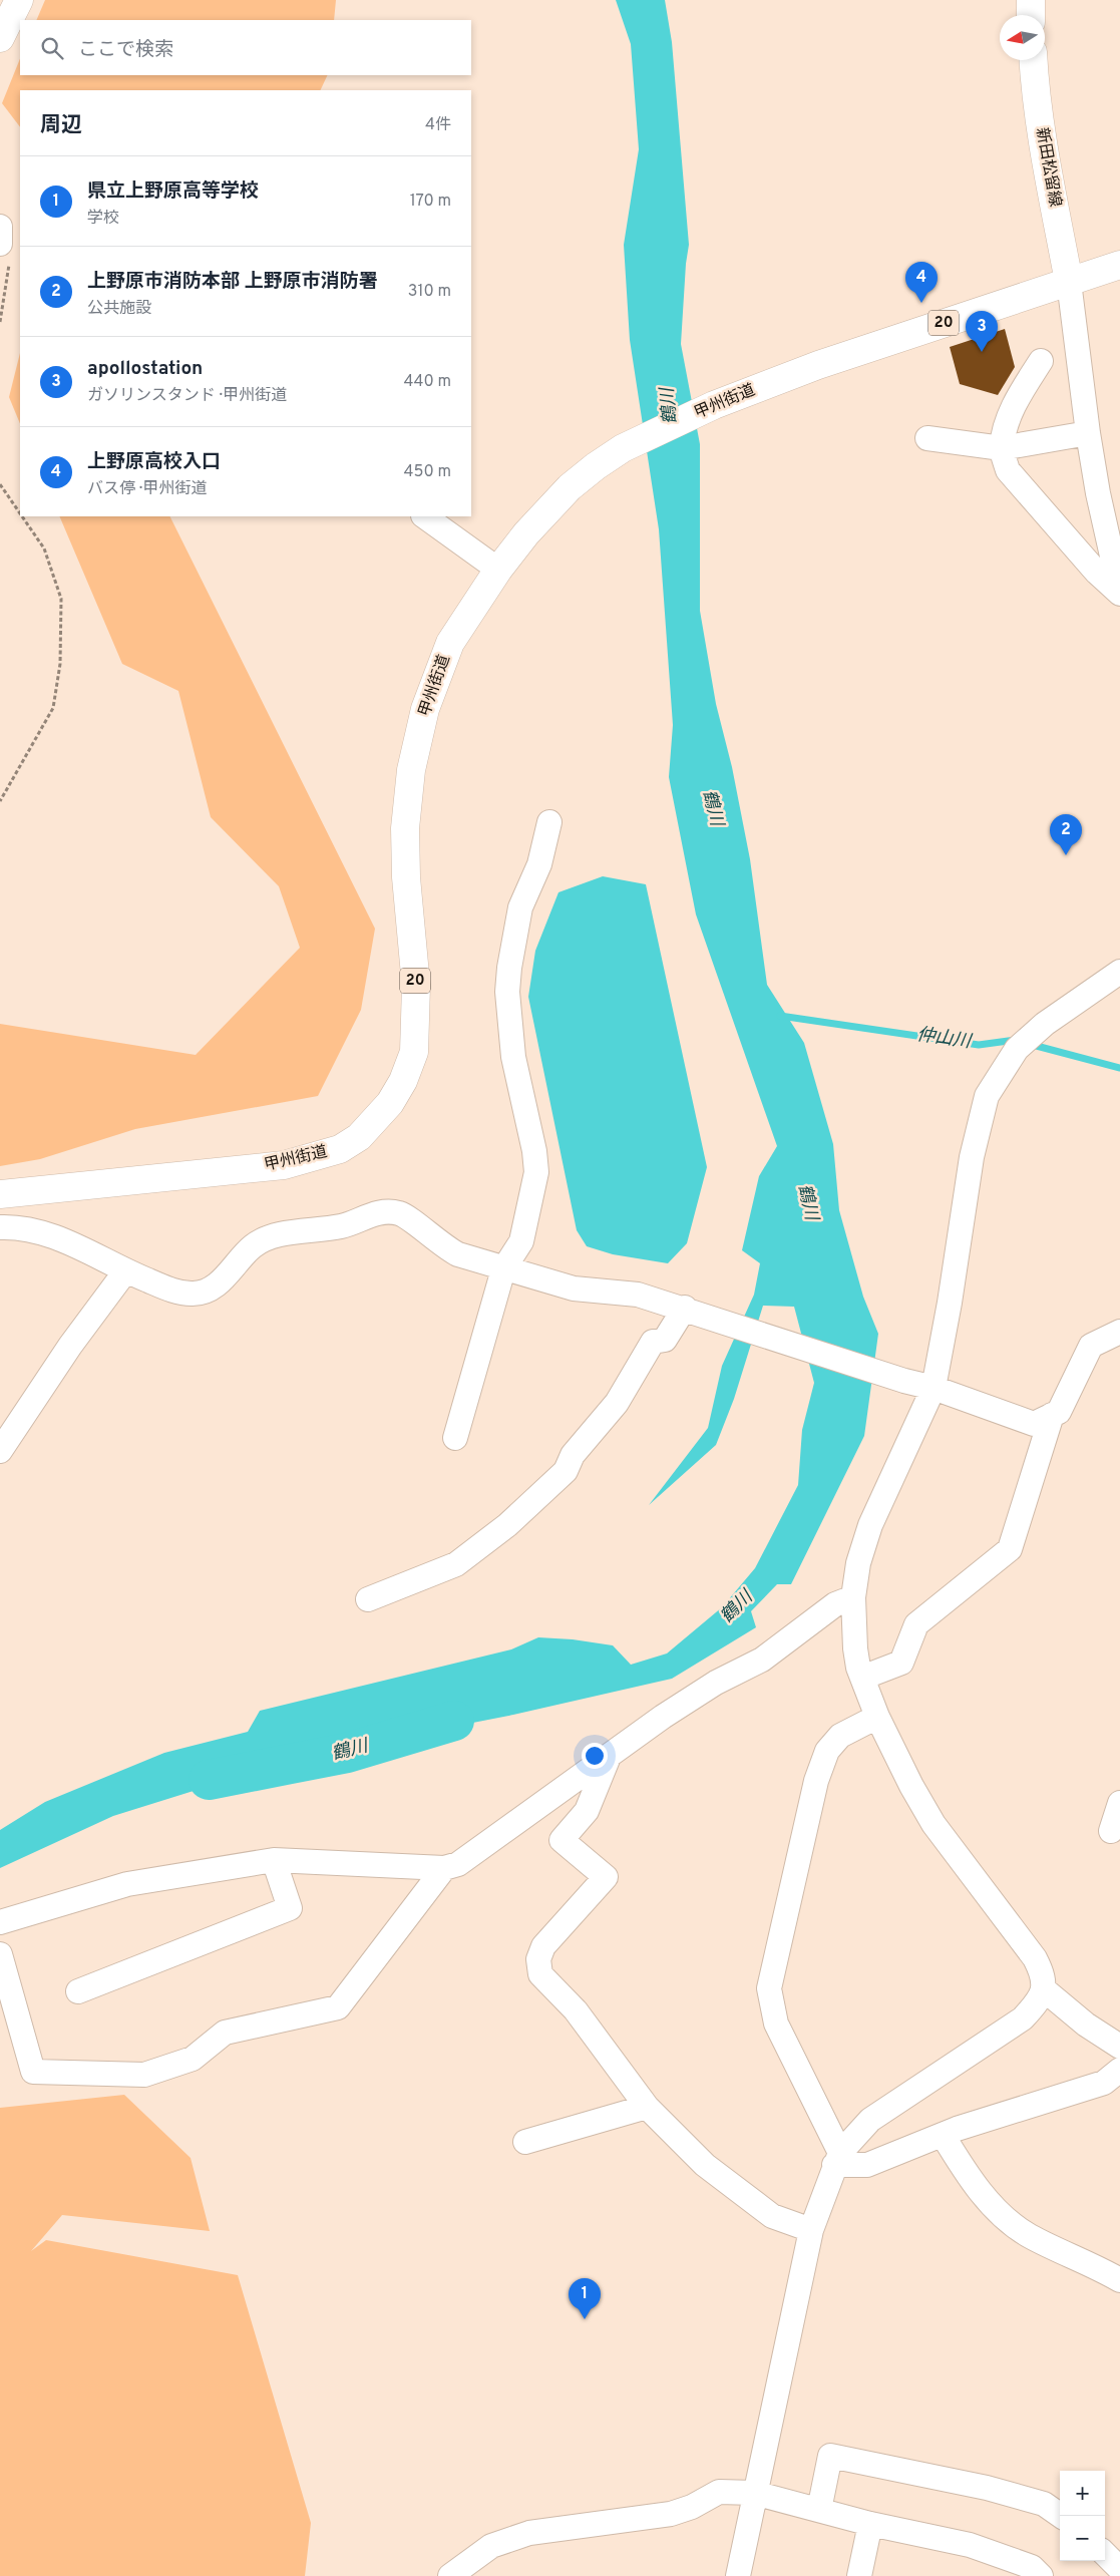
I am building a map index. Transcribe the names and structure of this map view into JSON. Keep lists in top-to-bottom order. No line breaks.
{"streets":{"main road":["新田松留線","20","甲州街道"]},"crossings":[["新田松留線","甲州街道"]],"water":["鶴川","仲山川"],"north":"left","page":{"search":"ここで検索","heading":["周辺","4件"],"list":[{"mark":"1","name":"県立上野原高等学校","note":"学校","value":"170 m"},{"mark":"2","name":"上野原市消防本部 上野原市消防署","note":"公共施設","value":"310 m"},{"mark":"3","name":"apollostation","note":"ガソリンスタンド · 甲州街道","value":"440 m"},{"mark":"4","name":"上野原高校入口","note":"バス停 · 甲州街道","value":"450 m"}],"pins":["4","3","2","1"],"map_buttons":["+","−"]}}
